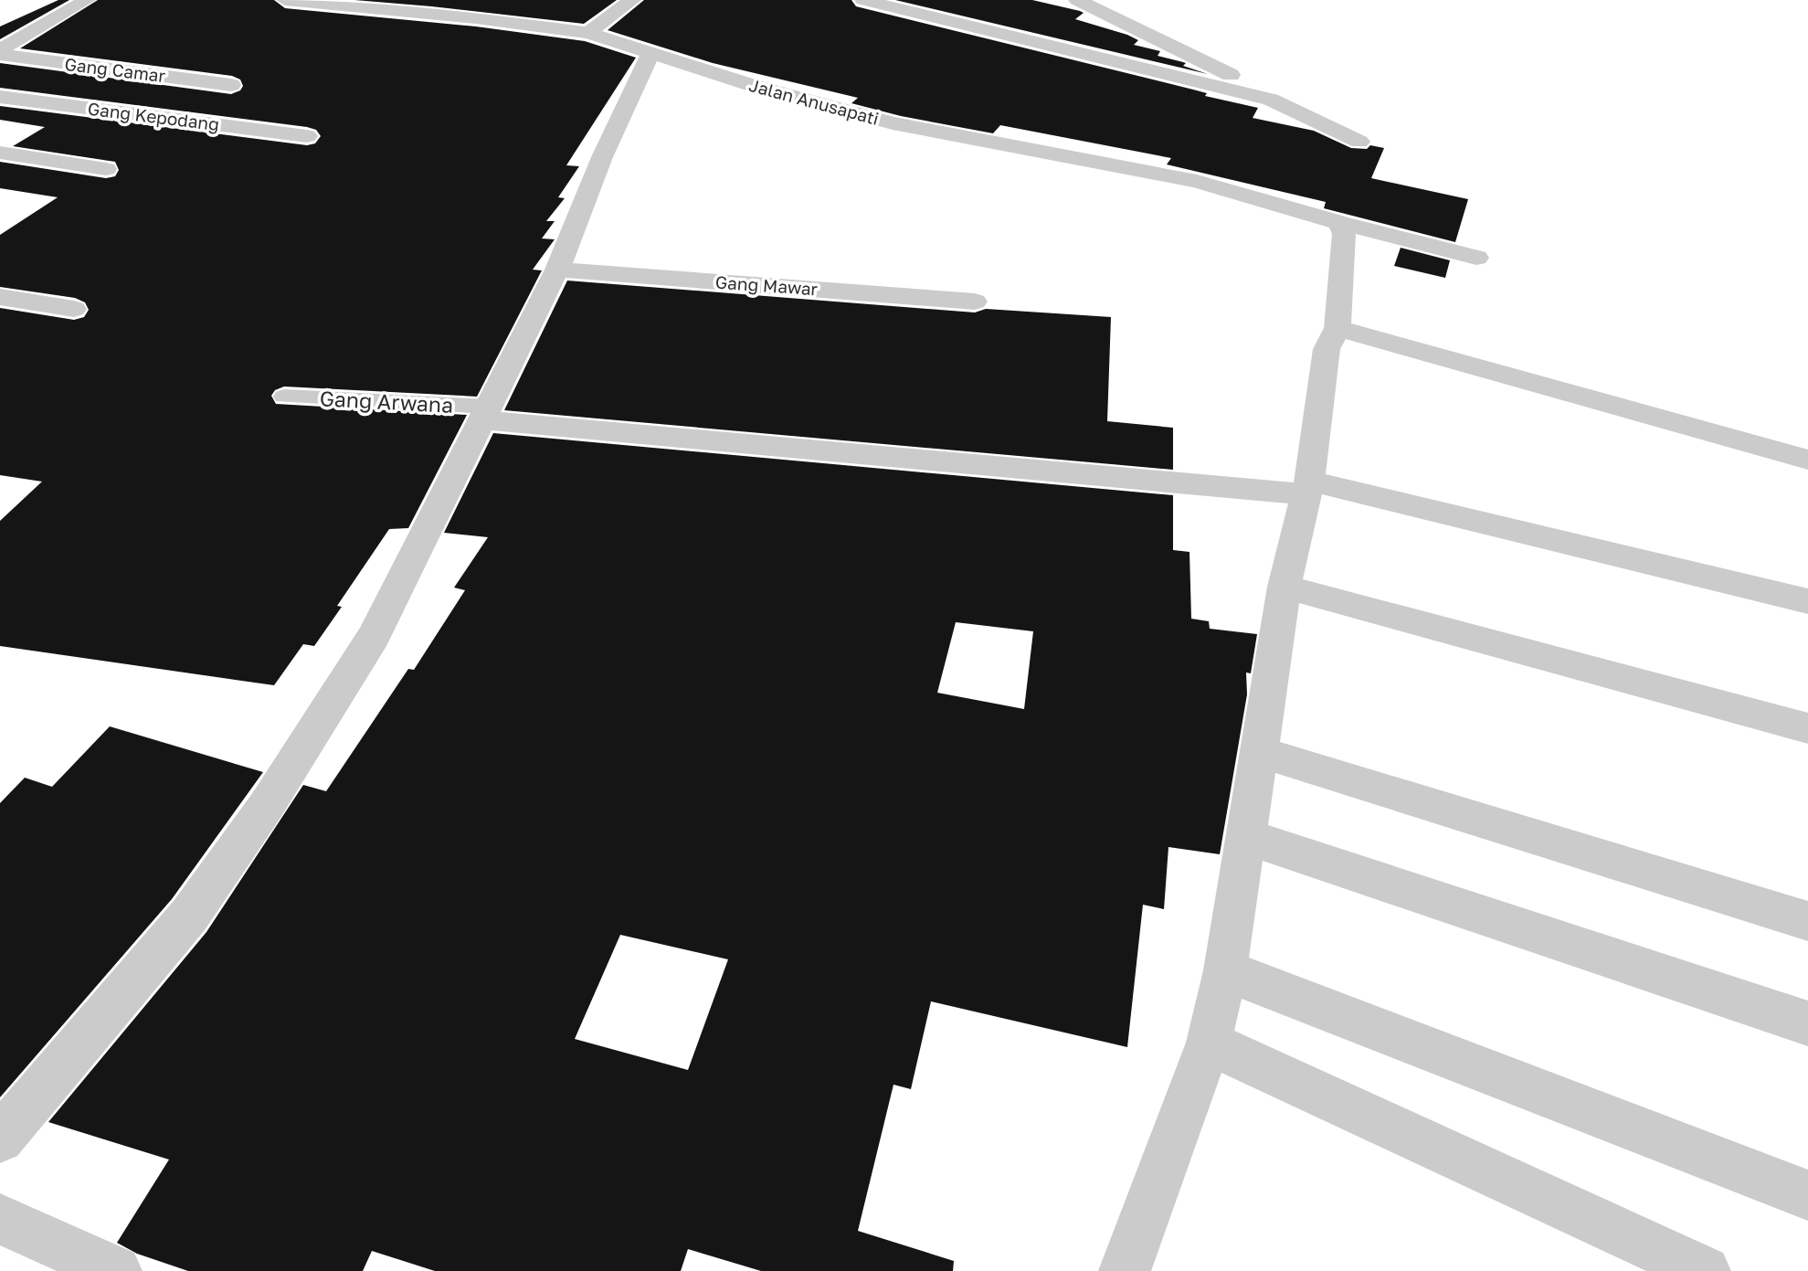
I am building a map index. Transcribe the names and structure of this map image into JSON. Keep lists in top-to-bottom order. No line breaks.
{"streets":{"street":["Gang Camar","Jalan Anusapati","Gang Kepodang","Gang Mawar"],"lane":["Gang Arwana"]}}
